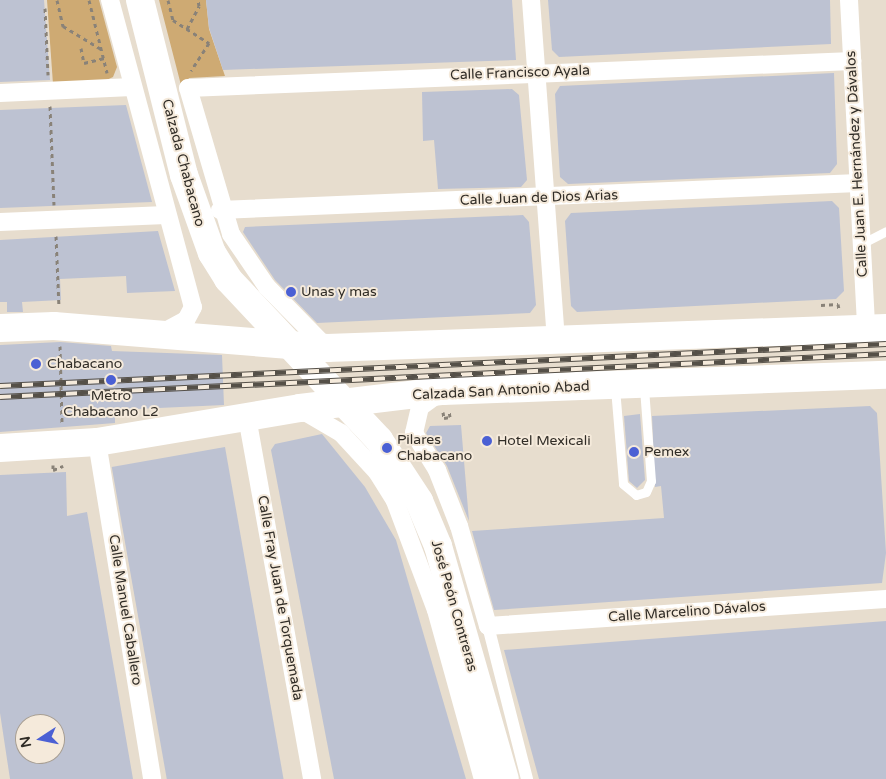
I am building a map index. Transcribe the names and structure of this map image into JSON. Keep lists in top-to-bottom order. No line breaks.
{"streets":{"main road":["Calzada Chabacano","Calzada San Antonio Abad","José Peón Contreras"],"street":["Calle Francisco Ayala","Calle Juan E. Hernández y Dávalos","Calle Juan de Dios Arias","Calle Fray Juan de Torquemada","Calle Manuel Caballero","Calle Marcelino Dávalos"]},"crossings":[["Calle Francisco Ayala","Calzada Chabacano"],["Calle Francisco Ayala","Calle Juan E. Hernández y Dávalos"],["Calzada Chabacano","Calle Juan de Dios Arias"],["Calzada Chabacano","José Peón Contreras"],["Calle Juan E. Hernández y Dávalos","Calle Juan de Dios Arias"],["Calzada San Antonio Abad","Calle Fray Juan de Torquemada"],["Calzada San Antonio Abad","José Peón Contreras"],["Calzada San Antonio Abad","Calle Manuel Caballero"],["José Peón Contreras","Calle Marcelino Dávalos"]],"places":["Unas y mas","Chabacano","Metro Chabacano L2","Hotel Mexicali","Pilares Chabacano","Pemex"],"north":"left"}
